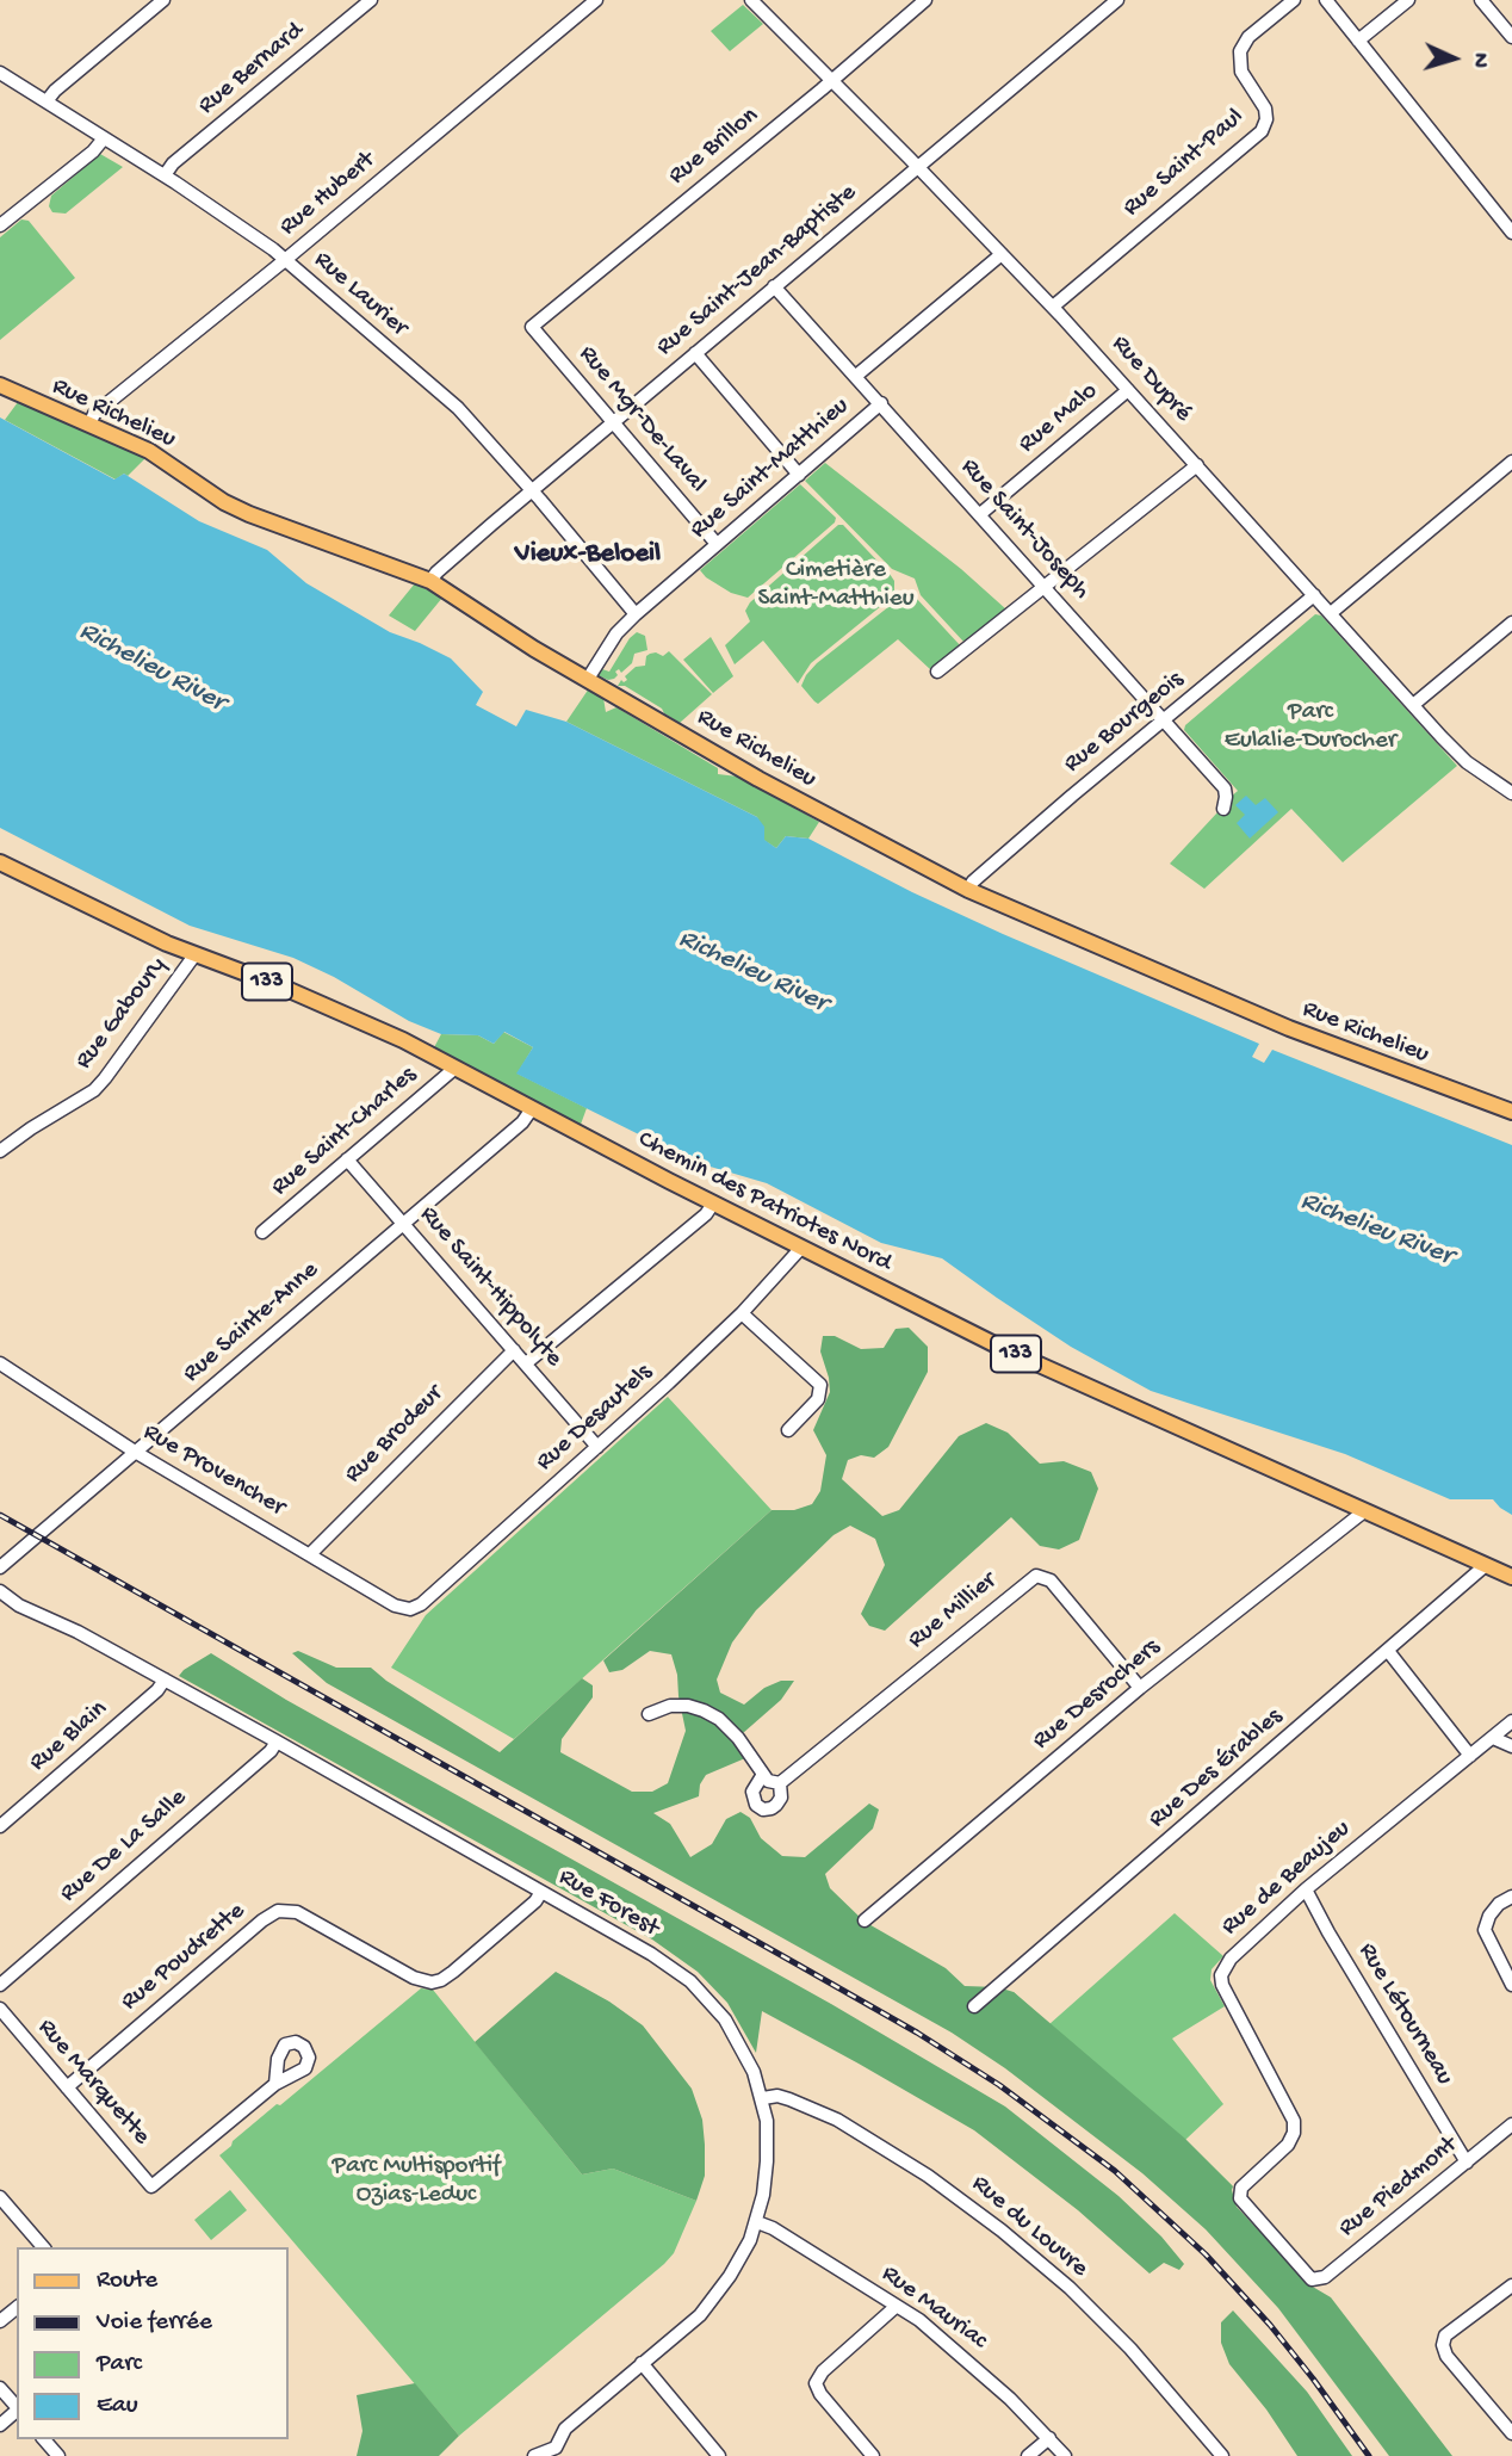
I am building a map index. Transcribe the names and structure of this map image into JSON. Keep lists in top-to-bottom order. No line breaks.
{"streets":{"main road":["Rue Richelieu","133","Chemin des Patriotes Nord"],"street":["Rue Bernard","Rue Brillon","Rue Saint-Paul","Rue Hubert","Rue Saint-Jean-Baptiste","Rue Laurier","Rue Dupré","Rue Malo","Rue Mgr-De-Laval","Rue Saint-Matthieu","Rue Saint-Joseph","Rue Bourgeois","Rue Gaboury","Rue Saint-Charles","Rue Saint-Hippolyte","Rue Sainte-Anne","Rue Desautels","Rue Brodeur","Rue Provencher","Rue Millier","Rue Desrochers","Rue Blain","Rue Des Érables","Rue De La Salle","Rue de Beaujeu","Rue Forest","Rue Poudrette","Rue Létourneau","Rue Marquette","Rue Piedmont","Rue du Louvre","Rue Mauriac"]},"crossings":[["Rue Bernard","Rue Laurier"],["Rue Brillon","Rue Dupré"],["Rue Brillon","Rue Mgr-De-Laval"],["Rue Saint-Paul","Rue Dupré"],["Rue Hubert","Rue Laurier"],["Rue Hubert","Rue Richelieu"],["Rue Saint-Jean-Baptiste","Rue Laurier"],["Rue Saint-Jean-Baptiste","Rue Dupré"],["Rue Saint-Jean-Baptiste","Rue Richelieu"],["Rue Saint-Jean-Baptiste","Rue Mgr-De-Laval"],["Rue Saint-Jean-Baptiste","Rue Saint-Joseph"],["Rue Laurier","Rue Saint-Matthieu"],["Rue Dupré","Rue Malo"],["Rue Dupré","Rue Saint-Matthieu"],["Rue Dupré","Rue Bourgeois"],["Rue Richelieu","Rue Saint-Matthieu"],["Rue Richelieu","Rue Bourgeois"],["Rue Malo","Rue Saint-Joseph"],["Rue Mgr-De-Laval","Rue Saint-Matthieu"],["Rue Saint-Matthieu","Rue Saint-Joseph"],["Rue Saint-Joseph","Rue Bourgeois"],["Rue Gaboury","Chemin des Patriotes Nord"],["Rue Saint-Charles","Chemin des Patriotes Nord"],["Rue Saint-Charles","Rue Saint-Hippolyte"],["Chemin des Patriotes Nord","Rue Sainte-Anne"],["Chemin des Patriotes Nord","Rue Desautels"],["Chemin des Patriotes Nord","Rue Desrochers"],["Chemin des Patriotes Nord","Rue Des Érables"],["Rue Saint-Hippolyte","Rue Sainte-Anne"],["Rue Saint-Hippolyte","Rue Desautels"],["Rue Saint-Hippolyte","Rue Brodeur"],["Rue Sainte-Anne","Rue Provencher"],["Rue Desautels","Rue Provencher"],["Rue Brodeur","Rue Provencher"],["Rue Millier","Rue Desrochers"],["Rue Blain","Rue Forest"],["Rue De La Salle","Rue Forest"],["Rue de Beaujeu","Rue Létourneau"],["Rue de Beaujeu","Rue Piedmont"],["Rue Forest","Rue Poudrette"],["Rue Forest","Rue du Louvre"],["Rue Forest","Rue Mauriac"],["Rue Poudrette","Rue Marquette"],["Rue Létourneau","Rue Piedmont"]],"districts":["Vieux-Beloeil"],"water":["Richelieu River"],"parks":["Cimetière Saint-Matthieu","Parc Eulalie-Durocher","Parc Multisportif Ozias-Leduc"],"legend":["Route","Voie ferrée","Parc","Eau"],"north":"right"}
